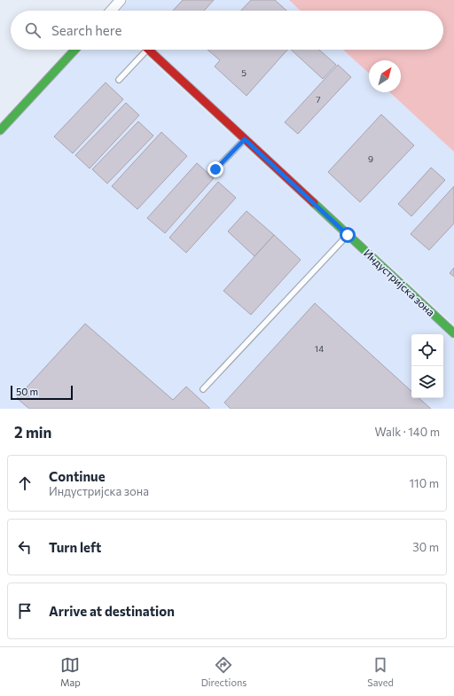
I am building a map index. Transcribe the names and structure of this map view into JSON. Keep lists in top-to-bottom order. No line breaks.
{"streets":{"street":["Индустријска зона"]},"house_numbers":["5","7","9","14"],"scale_bar":"50 m","north":"top right","page":{"search":"Search here","scale":"50 m","heading":["2 min","Walk · 140 m"],"list":[["Continue","Индустријска зона","110 m"],["Turn left","30 m"],"Arrive at destination"],"nav":["Map","Directions","Saved"]}}
